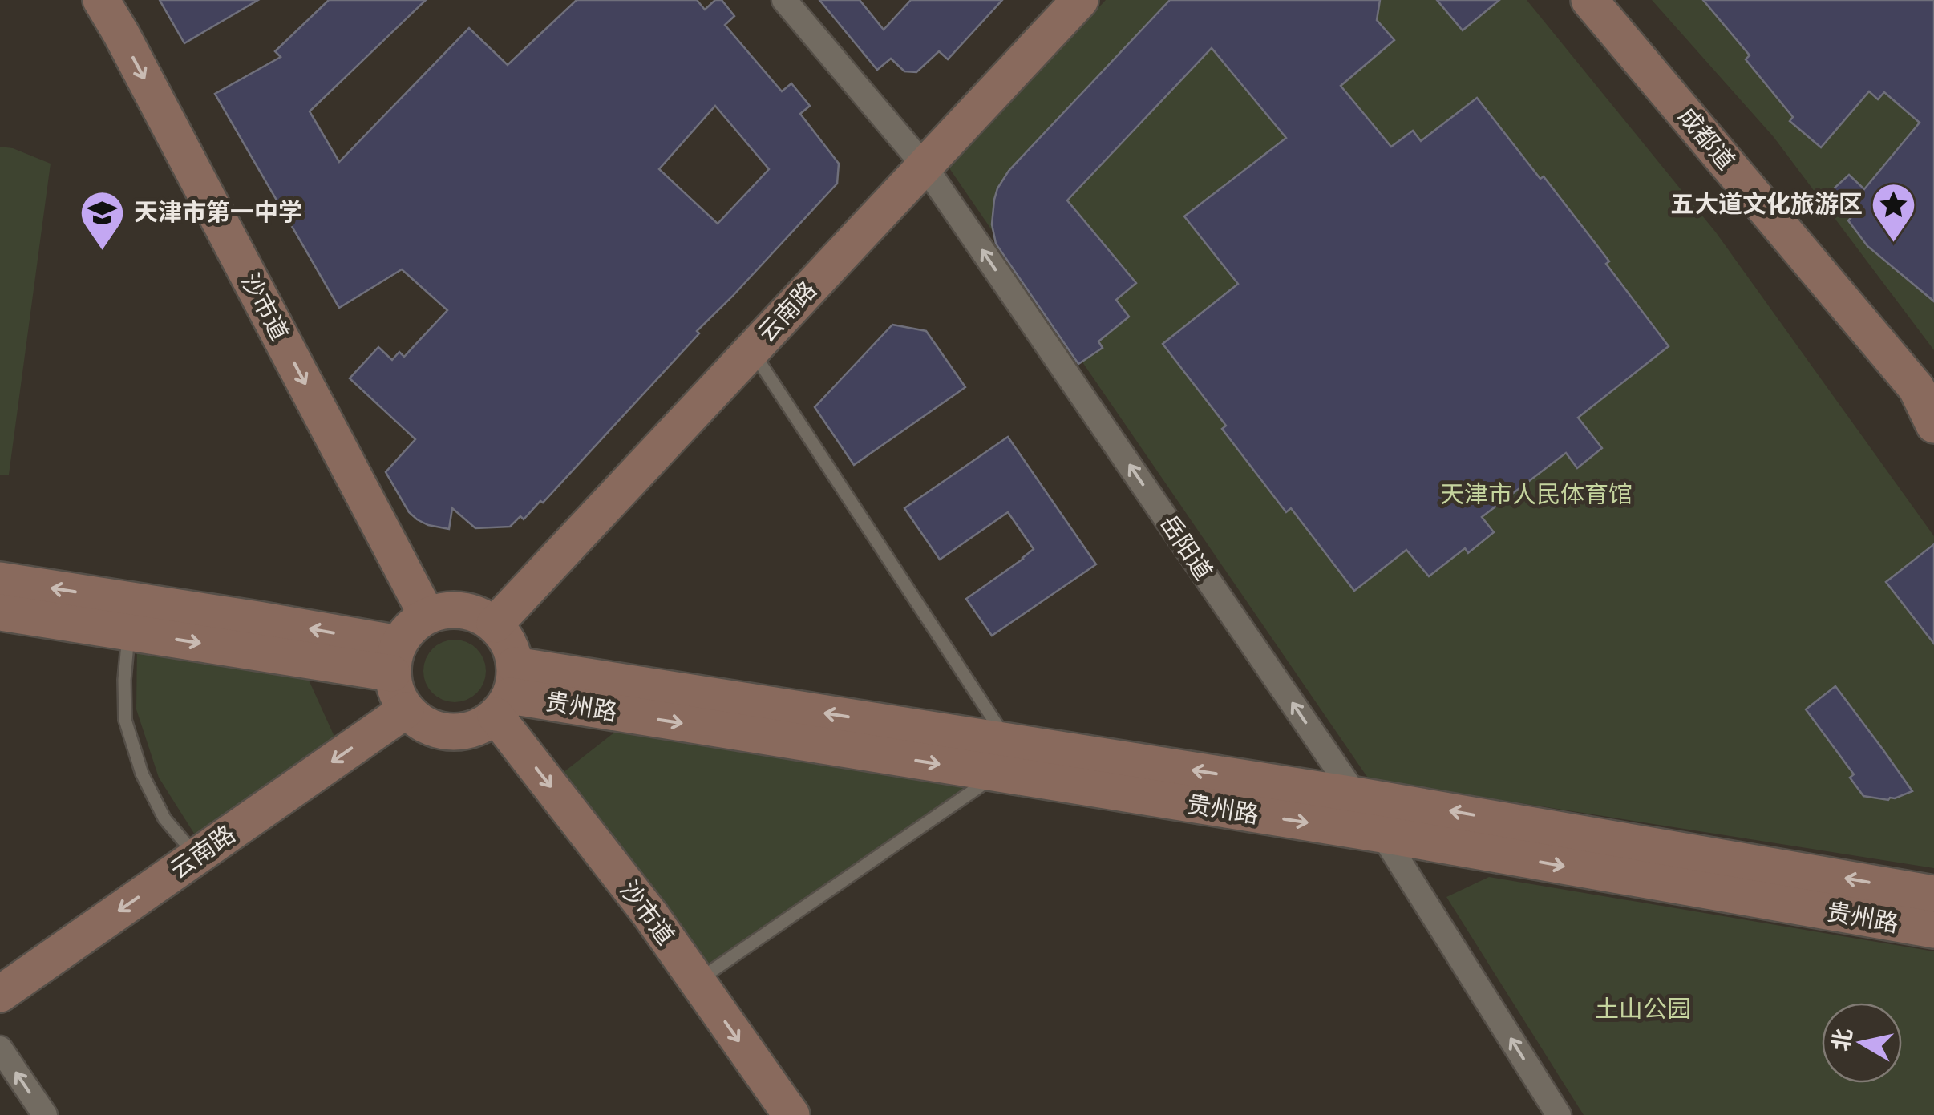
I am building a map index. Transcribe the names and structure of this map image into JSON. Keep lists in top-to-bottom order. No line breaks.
{"streets":{"street":["成都道","沙市道","云南路","岳阳道","贵州路"]},"crossings":[["沙市道","云南路"],["沙市道","贵州路"],["云南路","岳阳道"],["云南路","贵州路"],["岳阳道","贵州路"]],"one_way":["沙市道","云南路","岳阳道"],"parks":["天津市人民体育馆","土山公园"],"places":{"place":["五大道文化旅游区"],"school or university":["天津市第一中学"]},"north":"left"}
